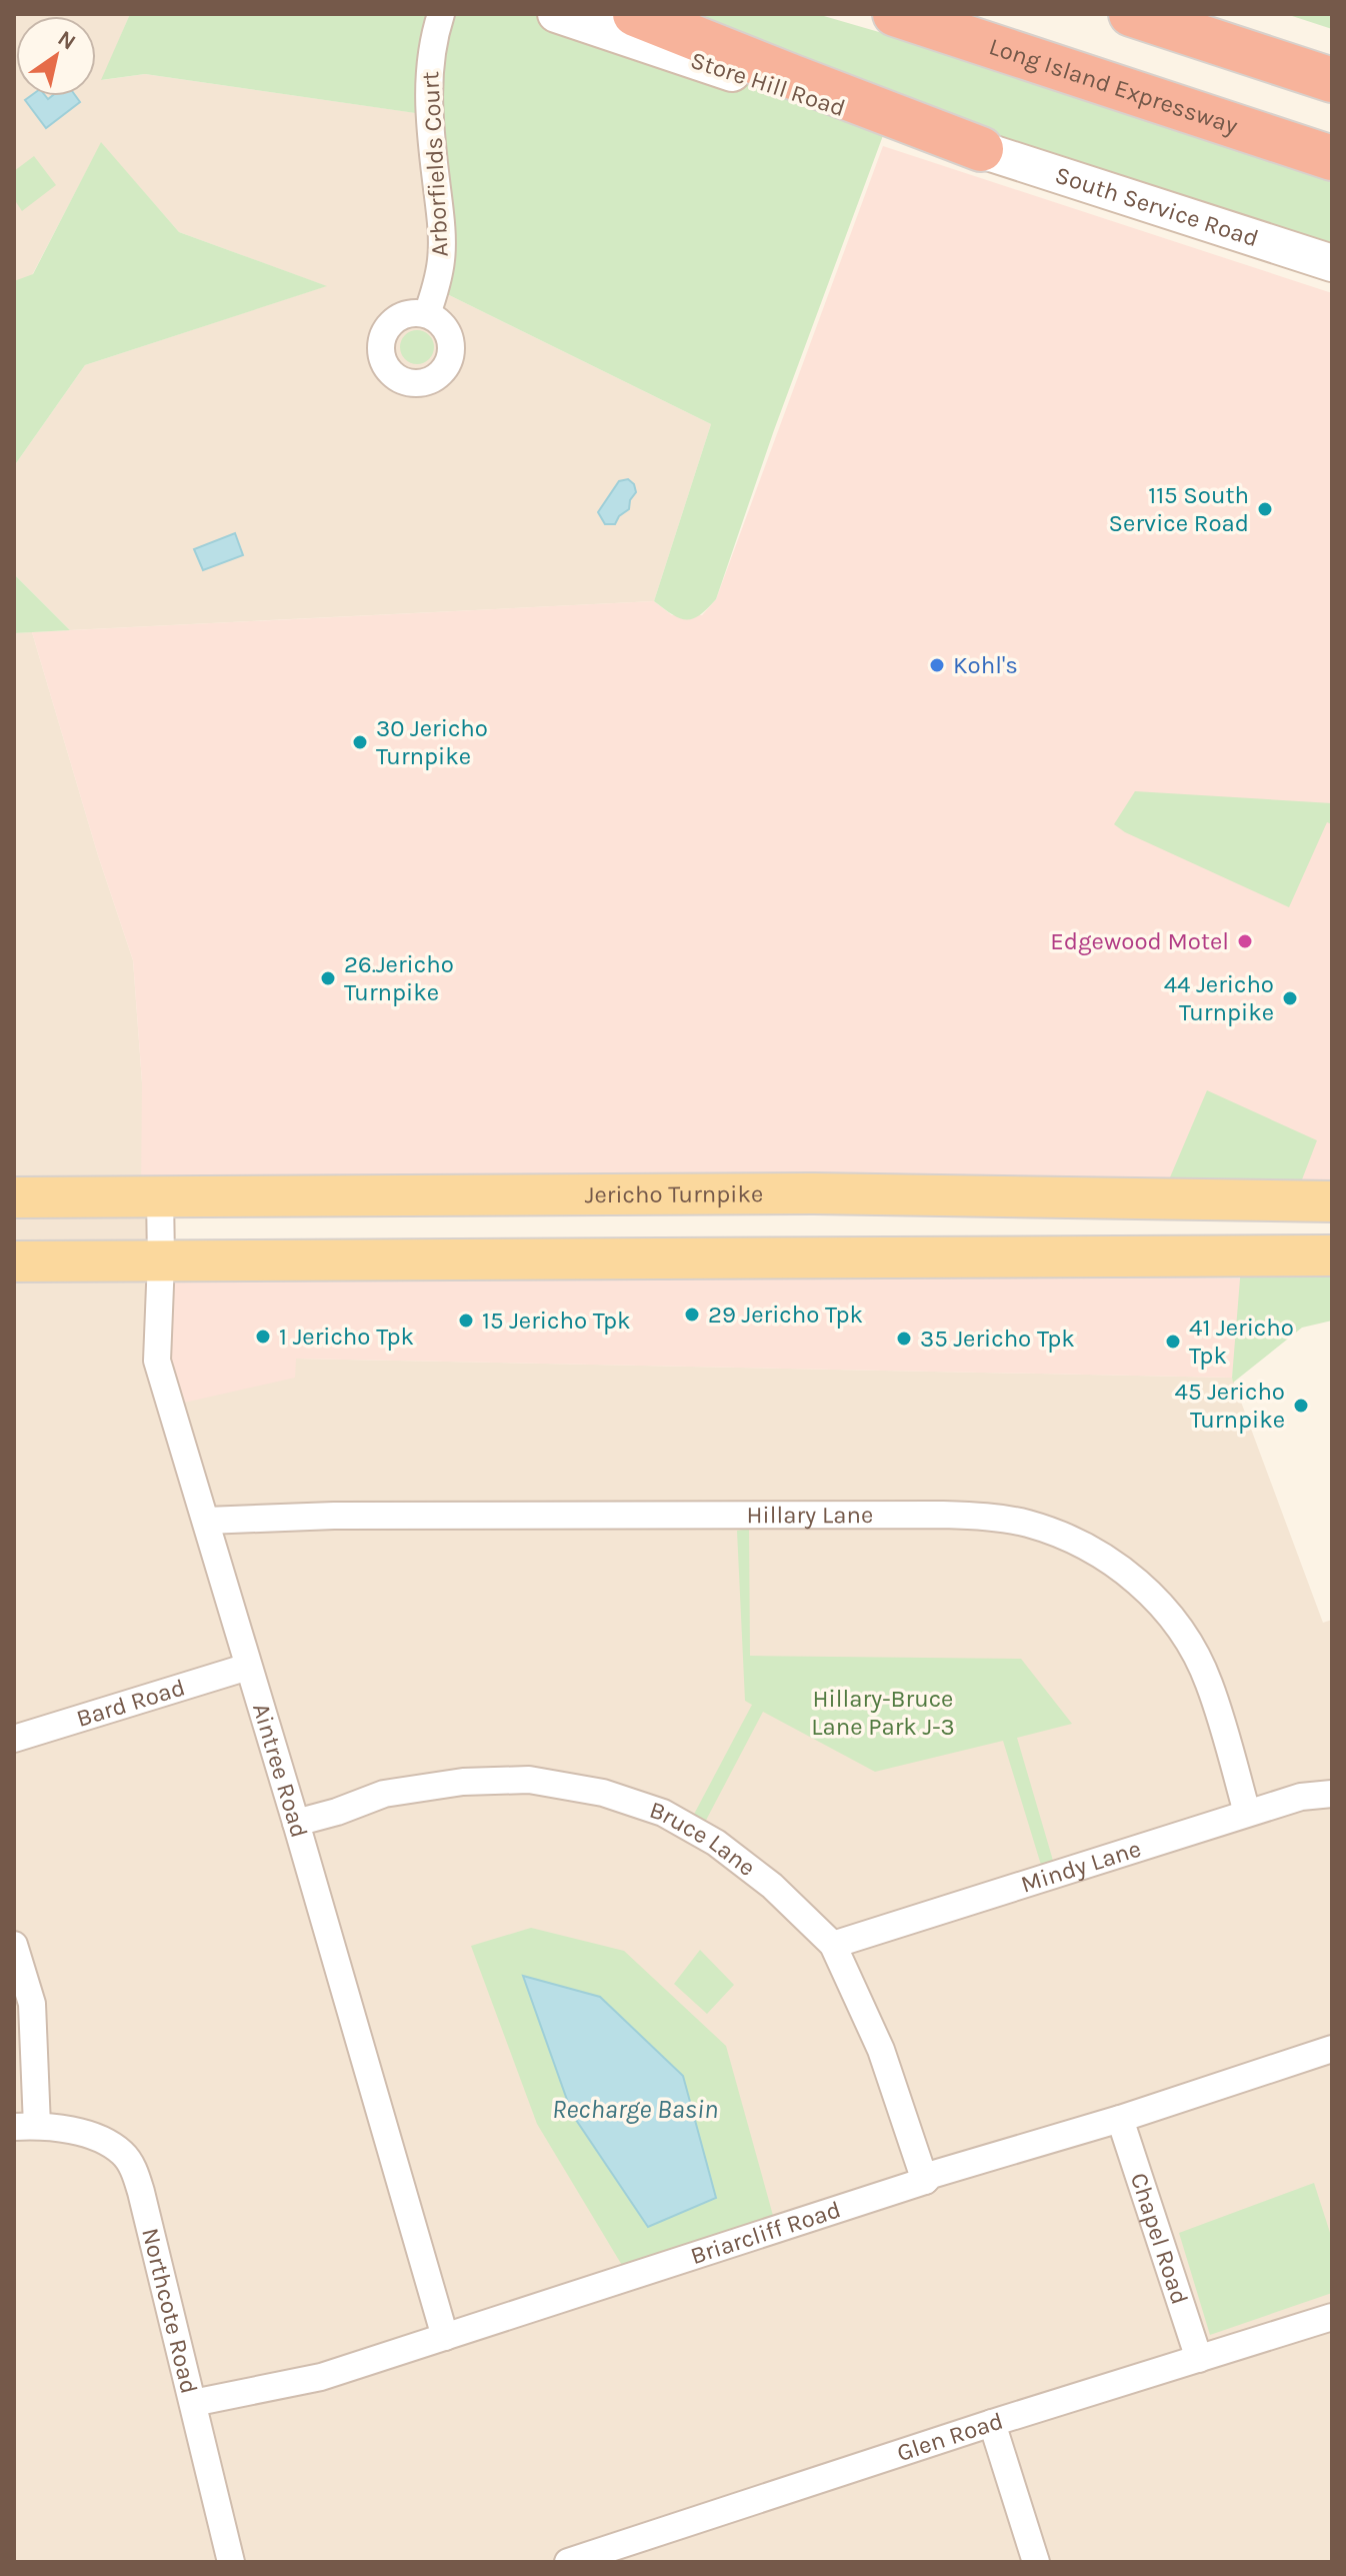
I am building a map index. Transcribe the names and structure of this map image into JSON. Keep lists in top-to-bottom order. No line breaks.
{"streets":{"highway":["Long Island Expressway"],"main road":["Store Hill Road","South Service Road","Jericho Turnpike"],"street":["Arborfields Court","Hillary Lane","Bard Road","Aintree Road","Bruce Lane","Mindy Lane","Briarcliff Road","Chapel Road","Northcote Road","Glen Road"]},"crossings":[["Store Hill Road","South Service Road"],["Jericho Turnpike","Aintree Road"],["Hillary Lane","Aintree Road"],["Hillary Lane","Mindy Lane"],["Bard Road","Aintree Road"],["Aintree Road","Bruce Lane"],["Aintree Road","Briarcliff Road"],["Bruce Lane","Mindy Lane"],["Bruce Lane","Briarcliff Road"],["Briarcliff Road","Chapel Road"],["Briarcliff Road","Northcote Road"],["Chapel Road","Glen Road"]],"water":["Recharge Basin"],"parks":["Hillary-Bruce Lane Park J-3"],"places":["115 South Service Road","Kohl's","30 Jericho Turnpike","Edgewood Motel","26.Jericho Turnpike","44 Jericho Turnpike","29 Jericho Tpk","15 Jericho Tpk","1 Jericho Tpk","35 Jericho Tpk","41 Jericho Tpk","45 Jericho Turnpike"],"north":"top right"}
